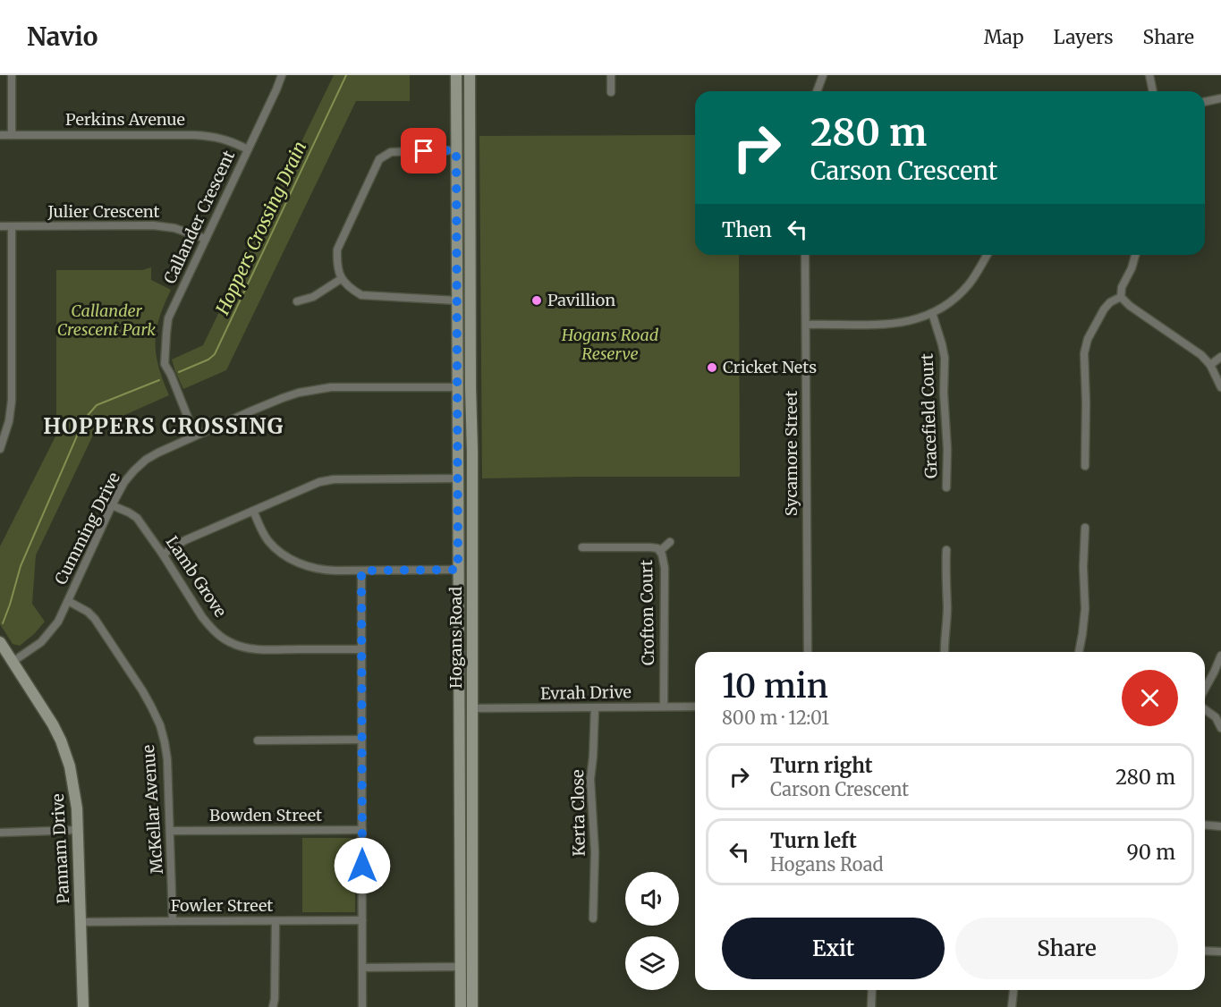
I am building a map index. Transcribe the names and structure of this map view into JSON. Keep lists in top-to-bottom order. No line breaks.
{"streets":{"street":["Perkins Avenue","Julier Crescent","Callander Crescent","Gracefield Court","Sycamore Street","Cumming Drive","Lamb Grove","Crofton Court","Hogans Road","Evrah Drive","McKellar Avenue","Kerta Close","Bowden Street","Pannam Drive","Fowler Street"]},"crossings":[["Perkins Avenue","Callander Crescent"],["Julier Crescent","Callander Crescent"],["Callander Crescent","Cumming Drive"],["Cumming Drive","Lamb Grove"],["Cumming Drive","Hogans Road"],["Cumming Drive","McKellar Avenue"],["Cumming Drive","Pannam Drive"],["Crofton Court","Evrah Drive"],["Hogans Road","Evrah Drive"],["Evrah Drive","Kerta Close"],["McKellar Avenue","Bowden Street"],["McKellar Avenue","Fowler Street"],["Pannam Drive","Fowler Street"]],"districts":["HOPPERS CROSSING"],"water":["Hoppers Crossing Drain"],"parks":["Callander Crescent Park","Hogans Road Reserve"],"places":["Pavillion","Cricket Nets"],"page":{"header":"Navio","nav":["Map","Layers","Share"],"turn":["280 m","Carson Crescent"],"then":"Then","heading":["10 min","800 m · 12:01"],"list":[{"name":"Turn right","note":"Carson Crescent","value":"280 m"},{"name":"Turn left","note":"Hogans Road","value":"90 m"}],"buttons":["Exit","Share"]}}
